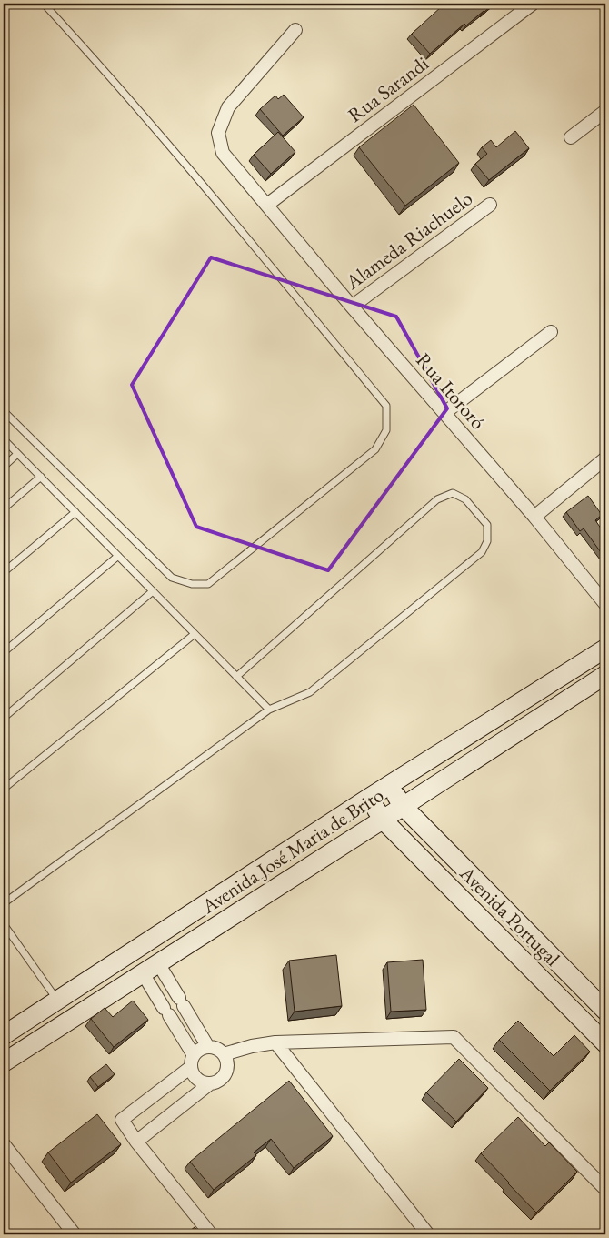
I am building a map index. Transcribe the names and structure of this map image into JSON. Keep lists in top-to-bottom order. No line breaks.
{"streets":{"main road":["Avenida José Maria de Brito","Avenida Portugal"],"street":["Rua Sarandi","Alameda Riachuelo","Rua Itororó"]},"crossings":[["Rua Sarandi","Rua Itororó"],["Alameda Riachuelo","Rua Itororó"],["Avenida José Maria de Brito","Avenida Portugal"]]}
